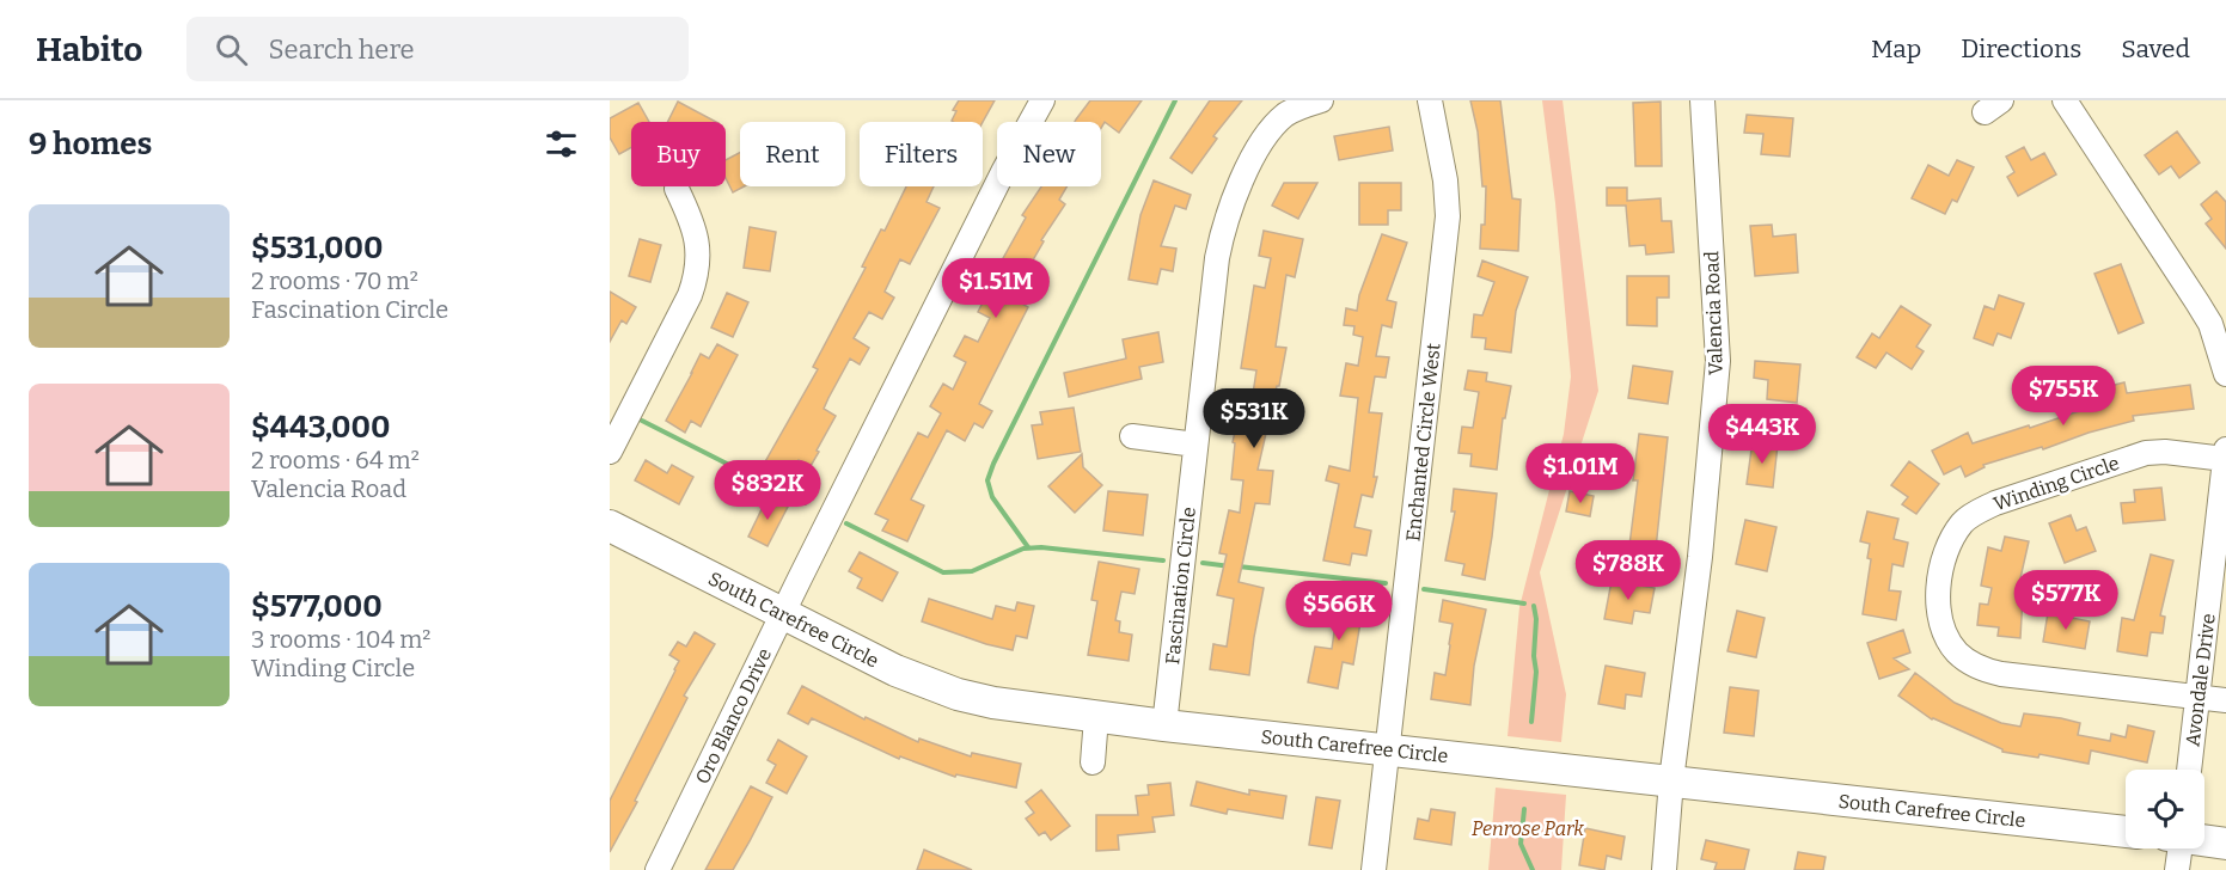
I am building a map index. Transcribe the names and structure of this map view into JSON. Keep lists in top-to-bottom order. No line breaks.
{"streets":{"main road":["South Carefree Circle"],"street":["Valencia Road","Enchanted Circle West","Winding Circle","Fascination Circle","Avondale Drive","Oro Blanco Drive"]},"crossings":[["Valencia Road","South Carefree Circle"],["Enchanted Circle West","South Carefree Circle"],["Winding Circle","Avondale Drive"],["Fascination Circle","South Carefree Circle"],["South Carefree Circle","Oro Blanco Drive"]],"parks":["Penrose Park"],"page":{"header":"Habito","search":"Search here","nav":["Map","Directions","Saved"],"heading":"9 homes","chip":["Buy","Rent","Filters","New"],"list":[{"name":"$531,000","note":"2 rooms · 70 m² · Fascination Circle"},{"name":"$443,000","note":"2 rooms · 64 m² · Valencia Road"},{"name":"$577,000","note":"3 rooms · 104 m² · Winding Circle"}],"price":["$1.51M","$755K","$531K","$443K","$1.01M","$832K","$788K","$577K","$566K"]}}
